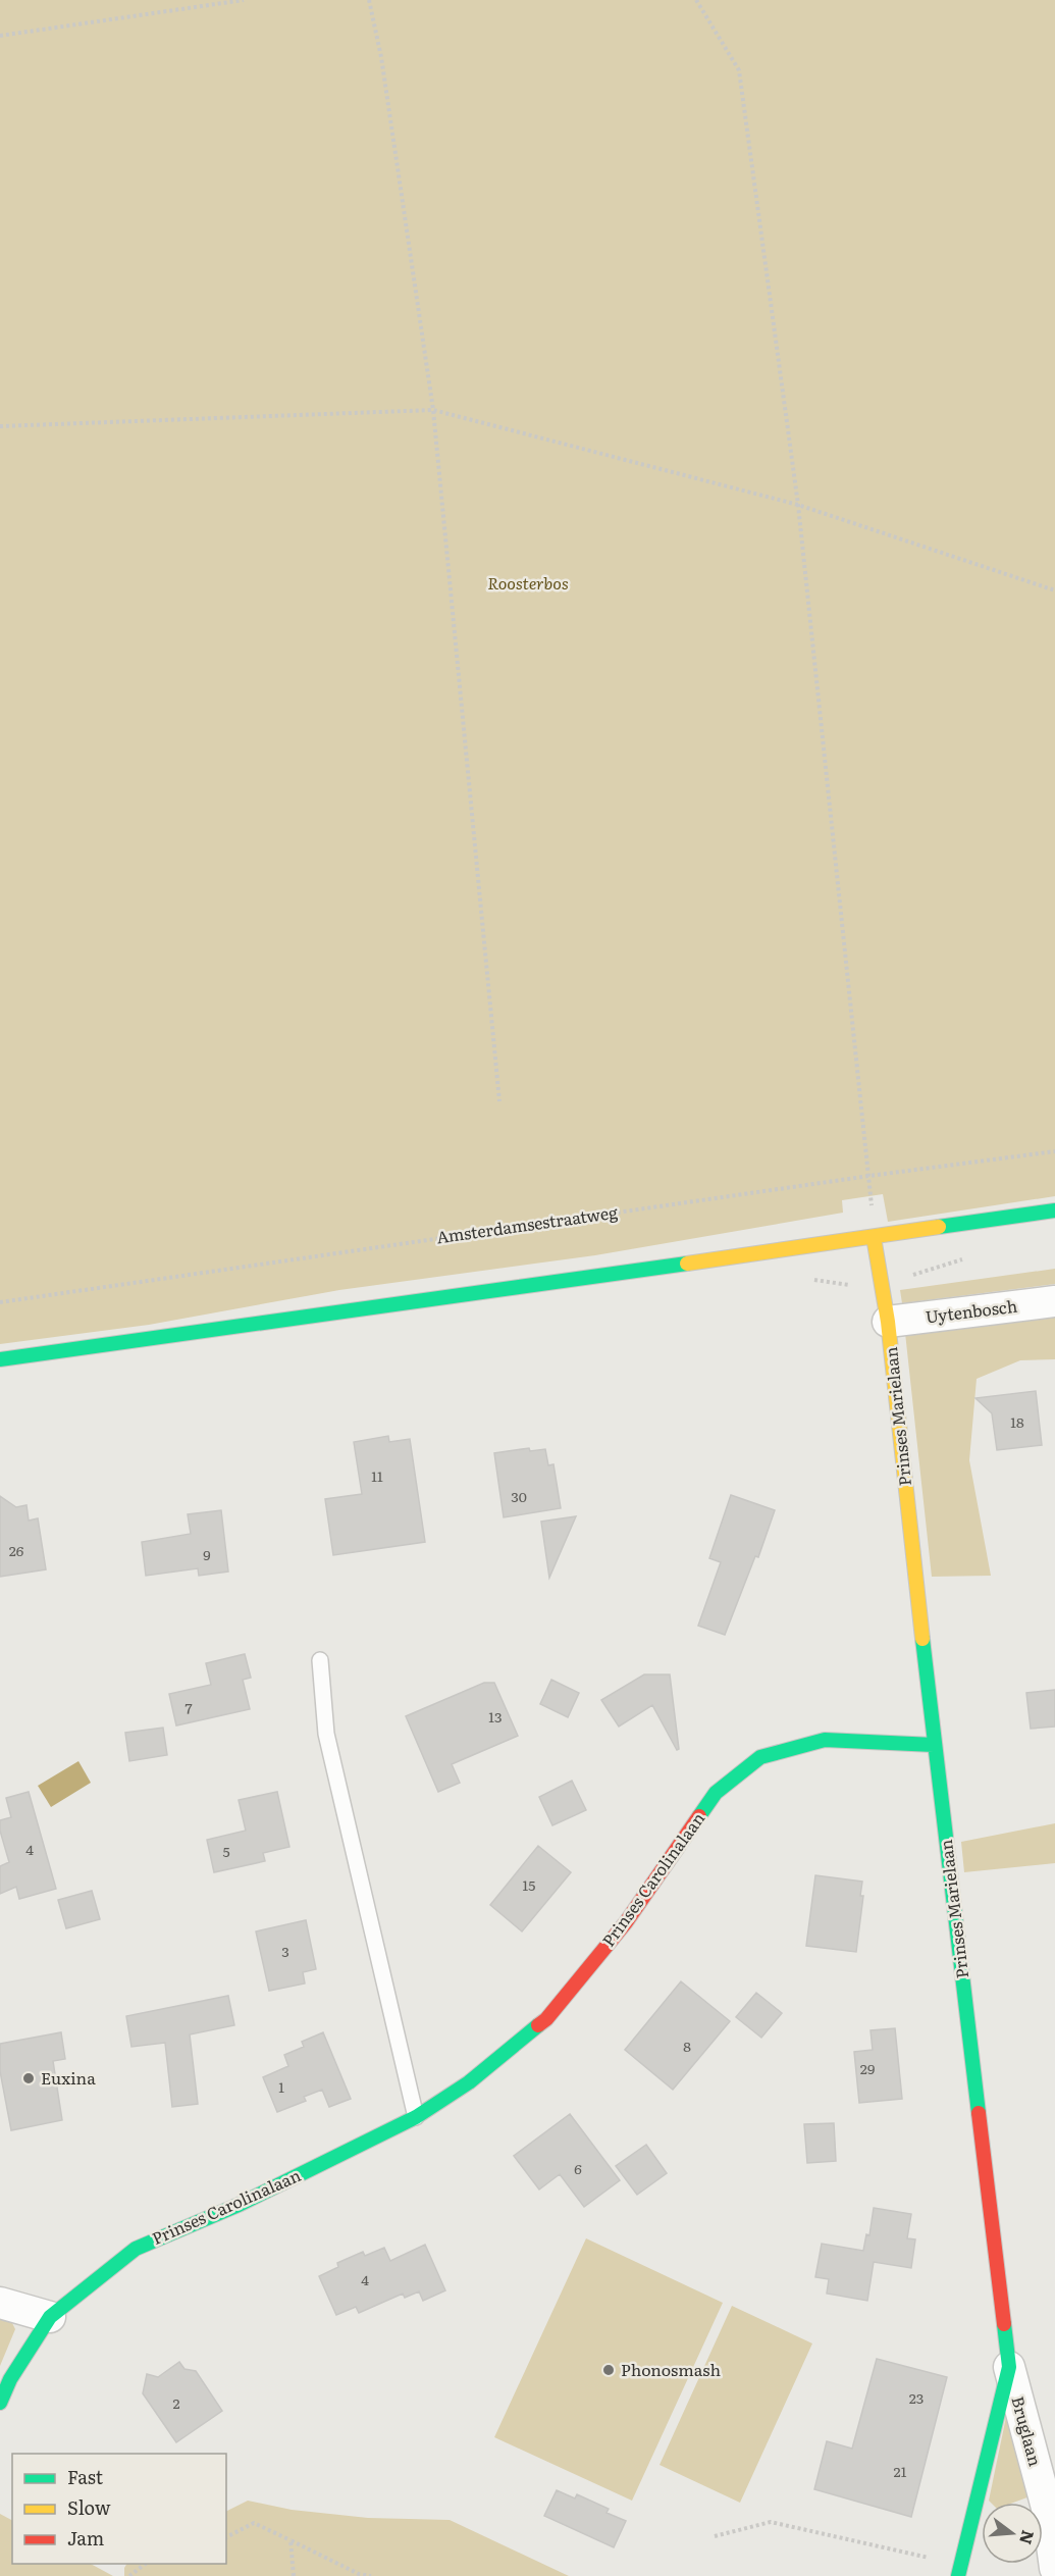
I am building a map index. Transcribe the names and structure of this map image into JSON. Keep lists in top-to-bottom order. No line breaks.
{"streets":{"street":["Uytenbosch","Prinses Marielaan","Prinses Carolinalaan","Bruglaan"],"path":["Amsterdamsestraatweg"]},"crossings":[["Uytenbosch","Prinses Marielaan"],["Prinses Marielaan","Prinses Carolinalaan"],["Prinses Marielaan","Bruglaan"]],"parks":["Roosterbos"],"places":["Euxina","Phonosmash"],"house_numbers":["18","11","30","26","9","7","13","4","5","15","3","8","29","1","6","4","23","2","21"],"legend":["Fast","Slow","Jam"],"north":"right"}
